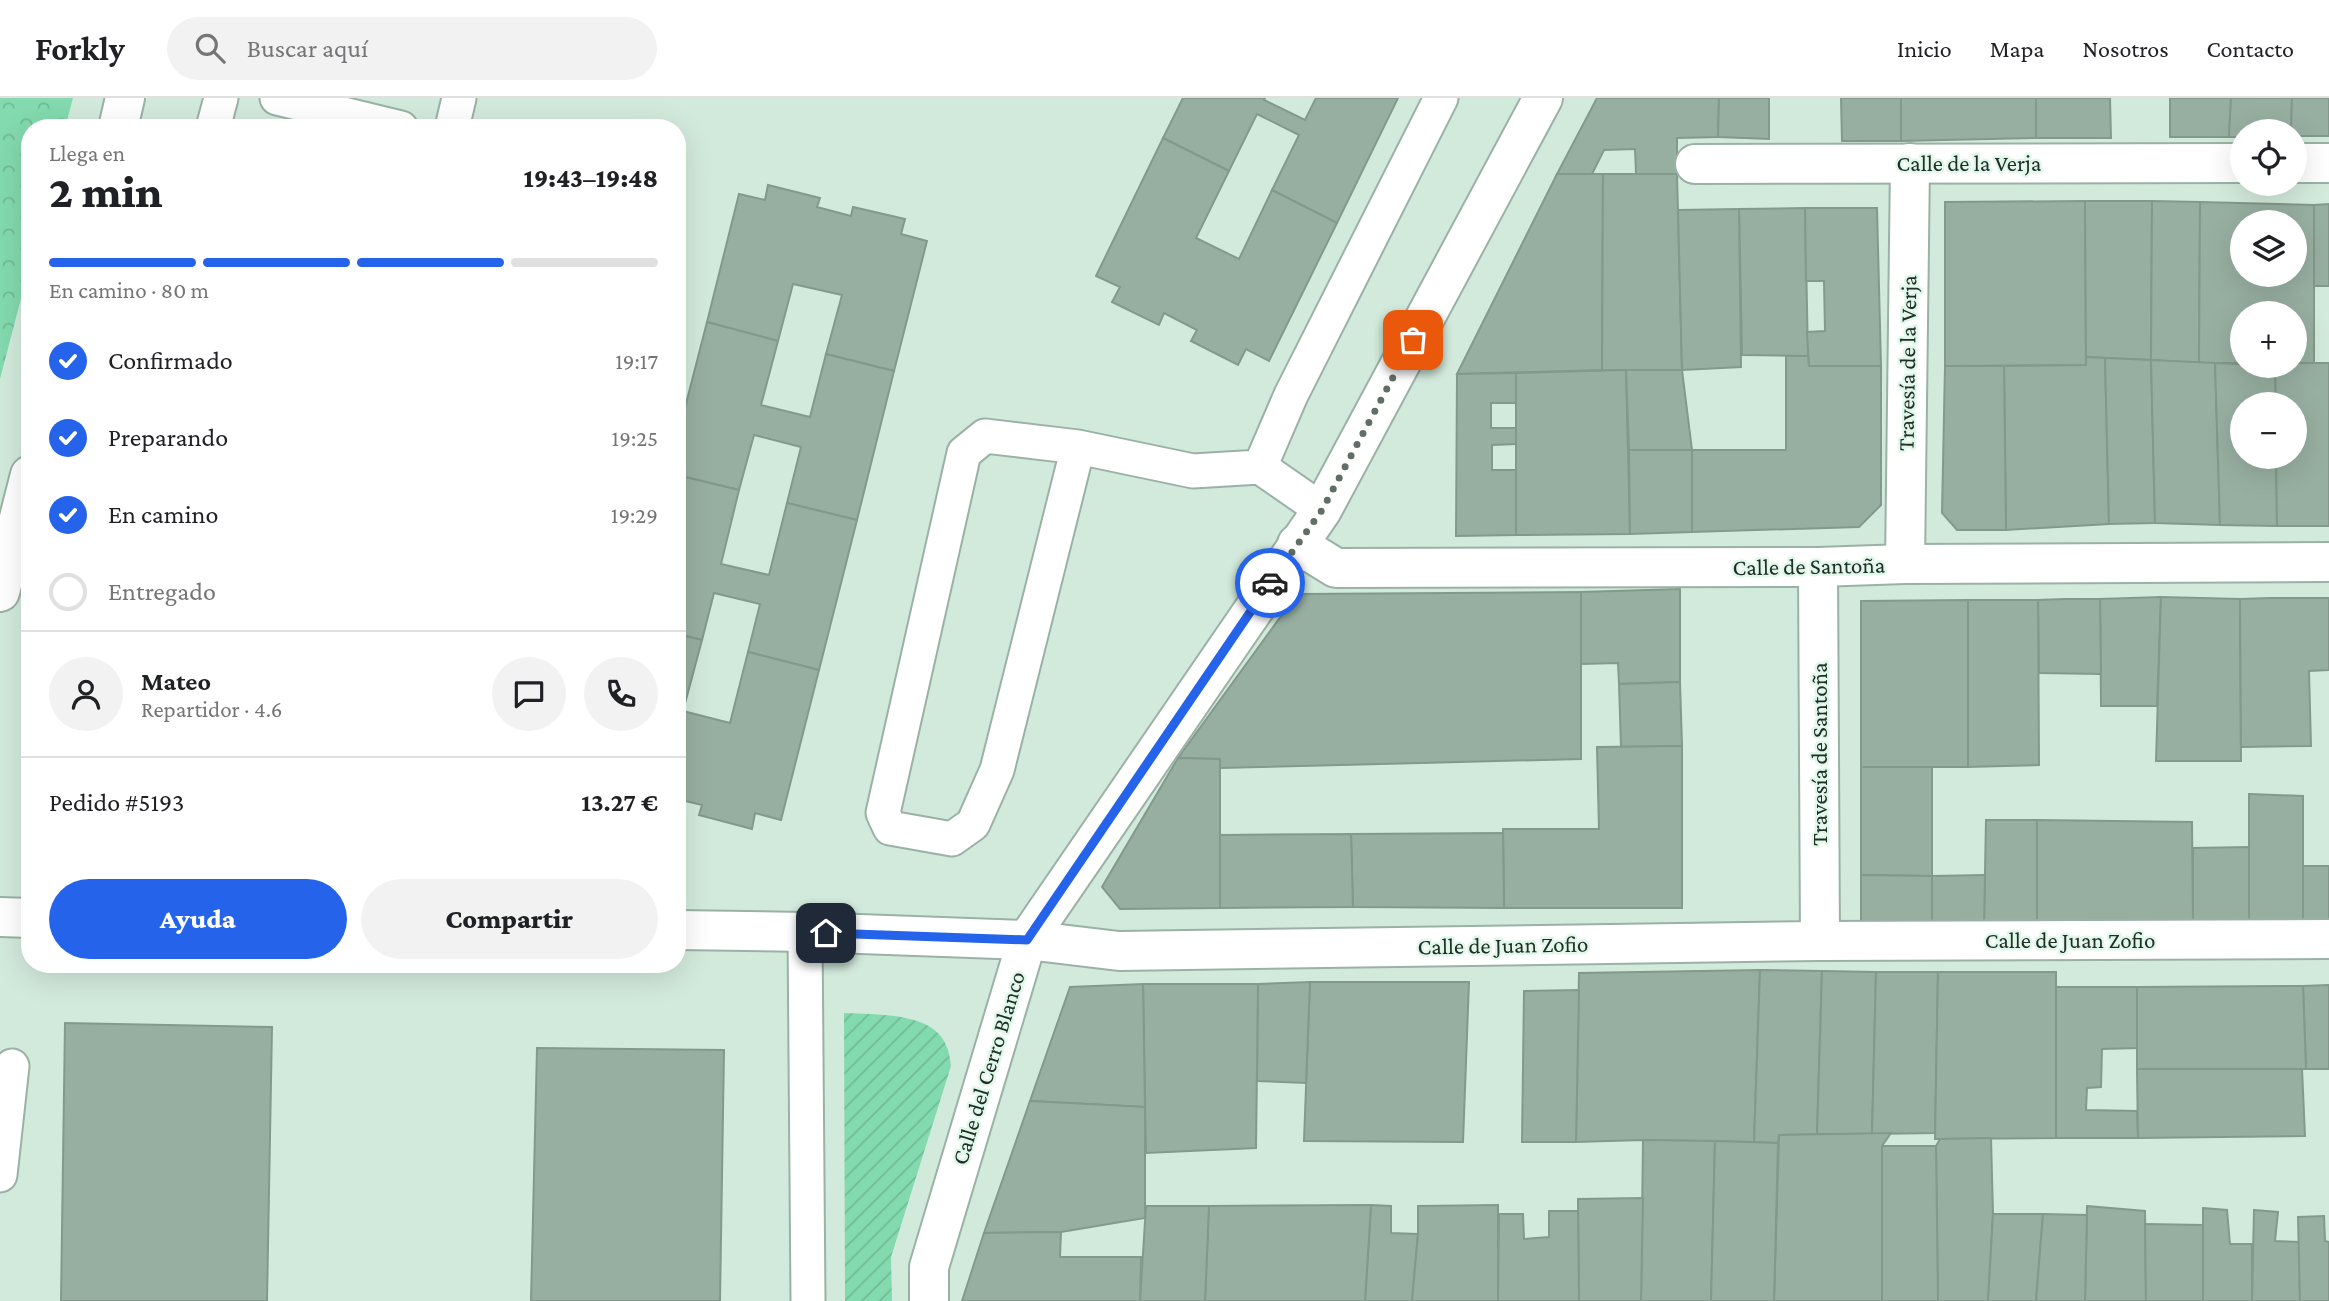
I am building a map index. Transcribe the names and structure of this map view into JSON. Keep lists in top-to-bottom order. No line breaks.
{"streets":{"street":["Calle de la Verja","Travesía de la Verja","Calle de Santoña","Travesía de Santoña","Calle de Juan Zofio","Calle del Cerro Blanco"]},"crossings":[["Calle de la Verja","Travesía de la Verja"],["Travesía de la Verja","Calle de Santoña"],["Calle de Santoña","Travesía de Santoña"],["Calle de Santoña","Calle del Cerro Blanco"],["Travesía de Santoña","Calle de Juan Zofio"],["Calle de Juan Zofio","Calle del Cerro Blanco"]],"page":{"header":"Forkly","search":"Buscar aquí","nav":["Inicio","Mapa","Nosotros","Contacto"],"map_buttons":["+","−"],"heading":["2 min","Llega en","19:43–19:48"],"panel":["Mateo","Repartidor · 4.6","Pedido #5193","13.27 €"],"bar":"En camino · 80 m","list":[["Confirmado","19:17"],["Preparando","19:25"],["En camino","19:29"],"Entregado"],"buttons":["Ayuda","Compartir"]}}
